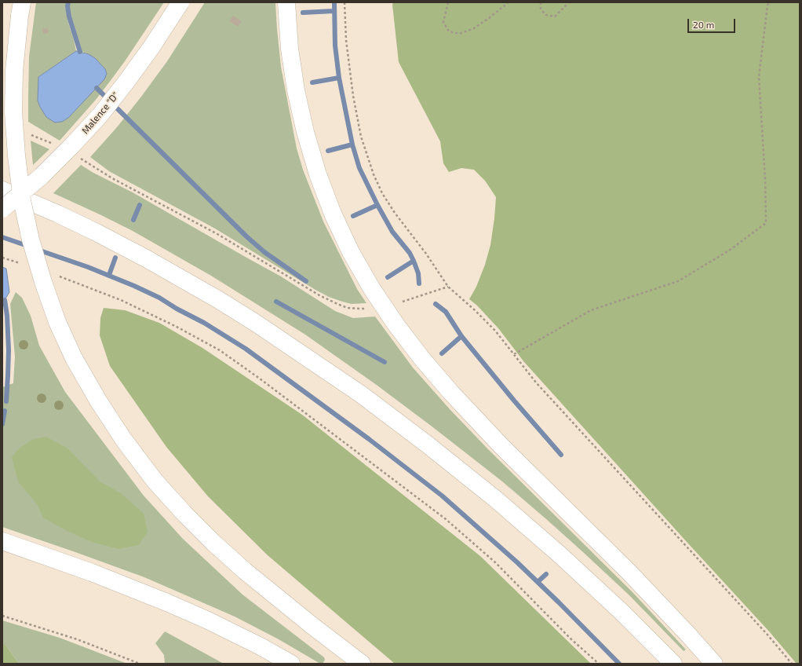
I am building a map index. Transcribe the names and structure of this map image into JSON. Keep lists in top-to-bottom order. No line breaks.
{"streets":{"highway":["Malence \"D\""]},"scale_bar":"20 m"}
